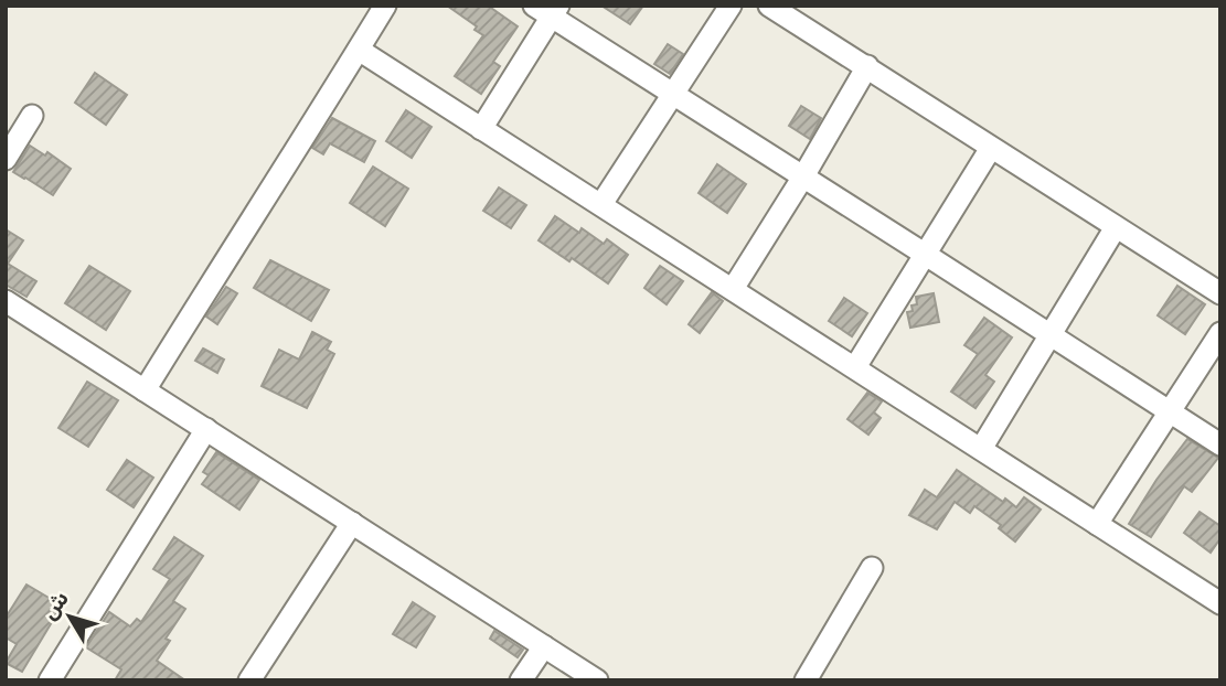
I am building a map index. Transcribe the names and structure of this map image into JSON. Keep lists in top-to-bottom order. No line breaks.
{"north":"top left"}
